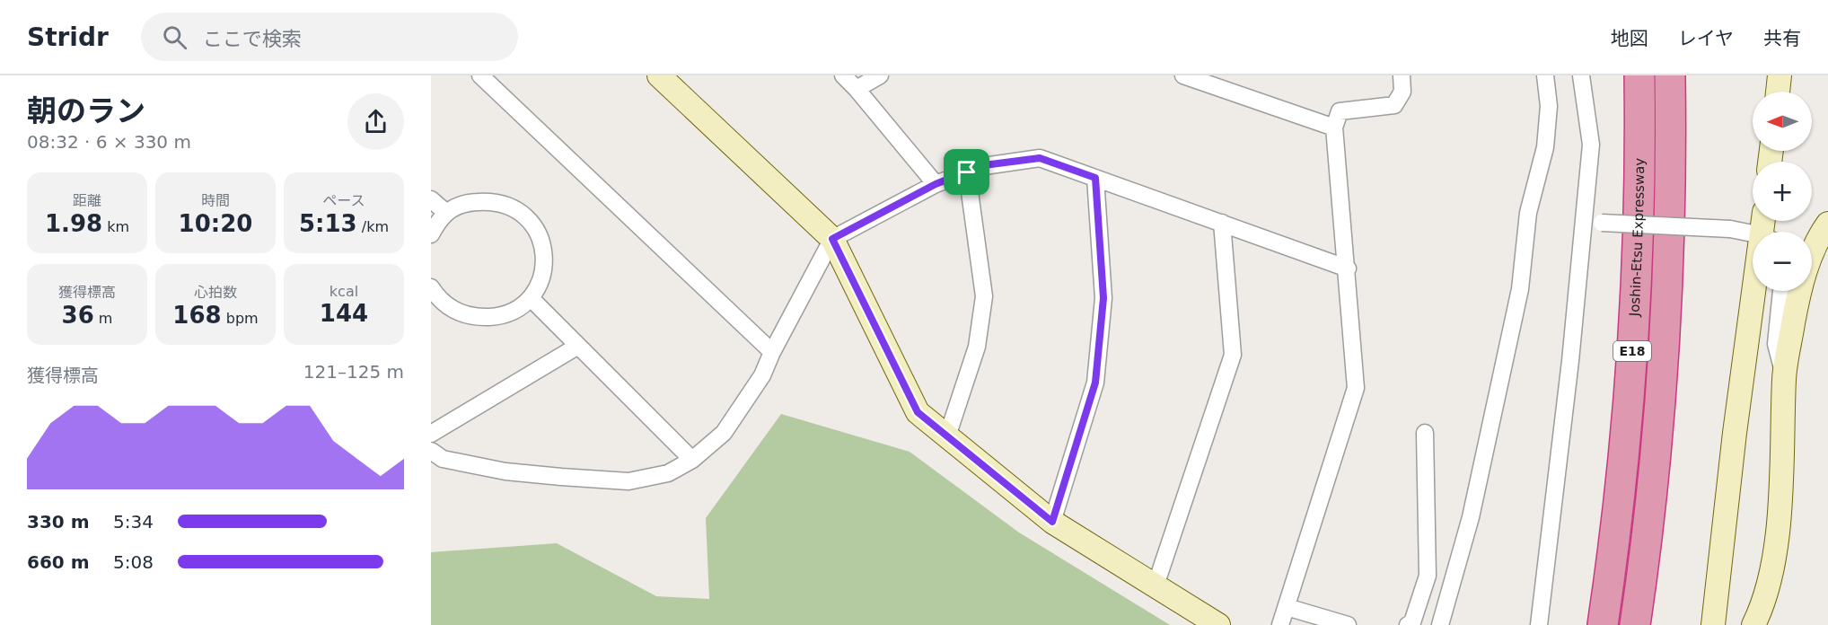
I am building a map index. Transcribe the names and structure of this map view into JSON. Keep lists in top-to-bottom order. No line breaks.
{"streets":{"highway":["Joshin-Etsu Expressway","E18"]},"north":"left","page":{"header":"Stridr","search":"ここで検索","nav":["地図","レイヤ","共有"],"heading":["朝のラン","08:32 · 6 × 330 m"],"map_buttons":["+","−"],"stats":[["距離","1.98 km"],["時間","10:20"],["ペース","5:13 /km"],["獲得標高","36 m"],["心拍数","168 bpm"],["kcal","144"]],"chart":["獲得標高","121–125 m"],"list":[{"name":"330 m","note":"5:34"},{"name":"660 m","note":"5:08"}]}}
